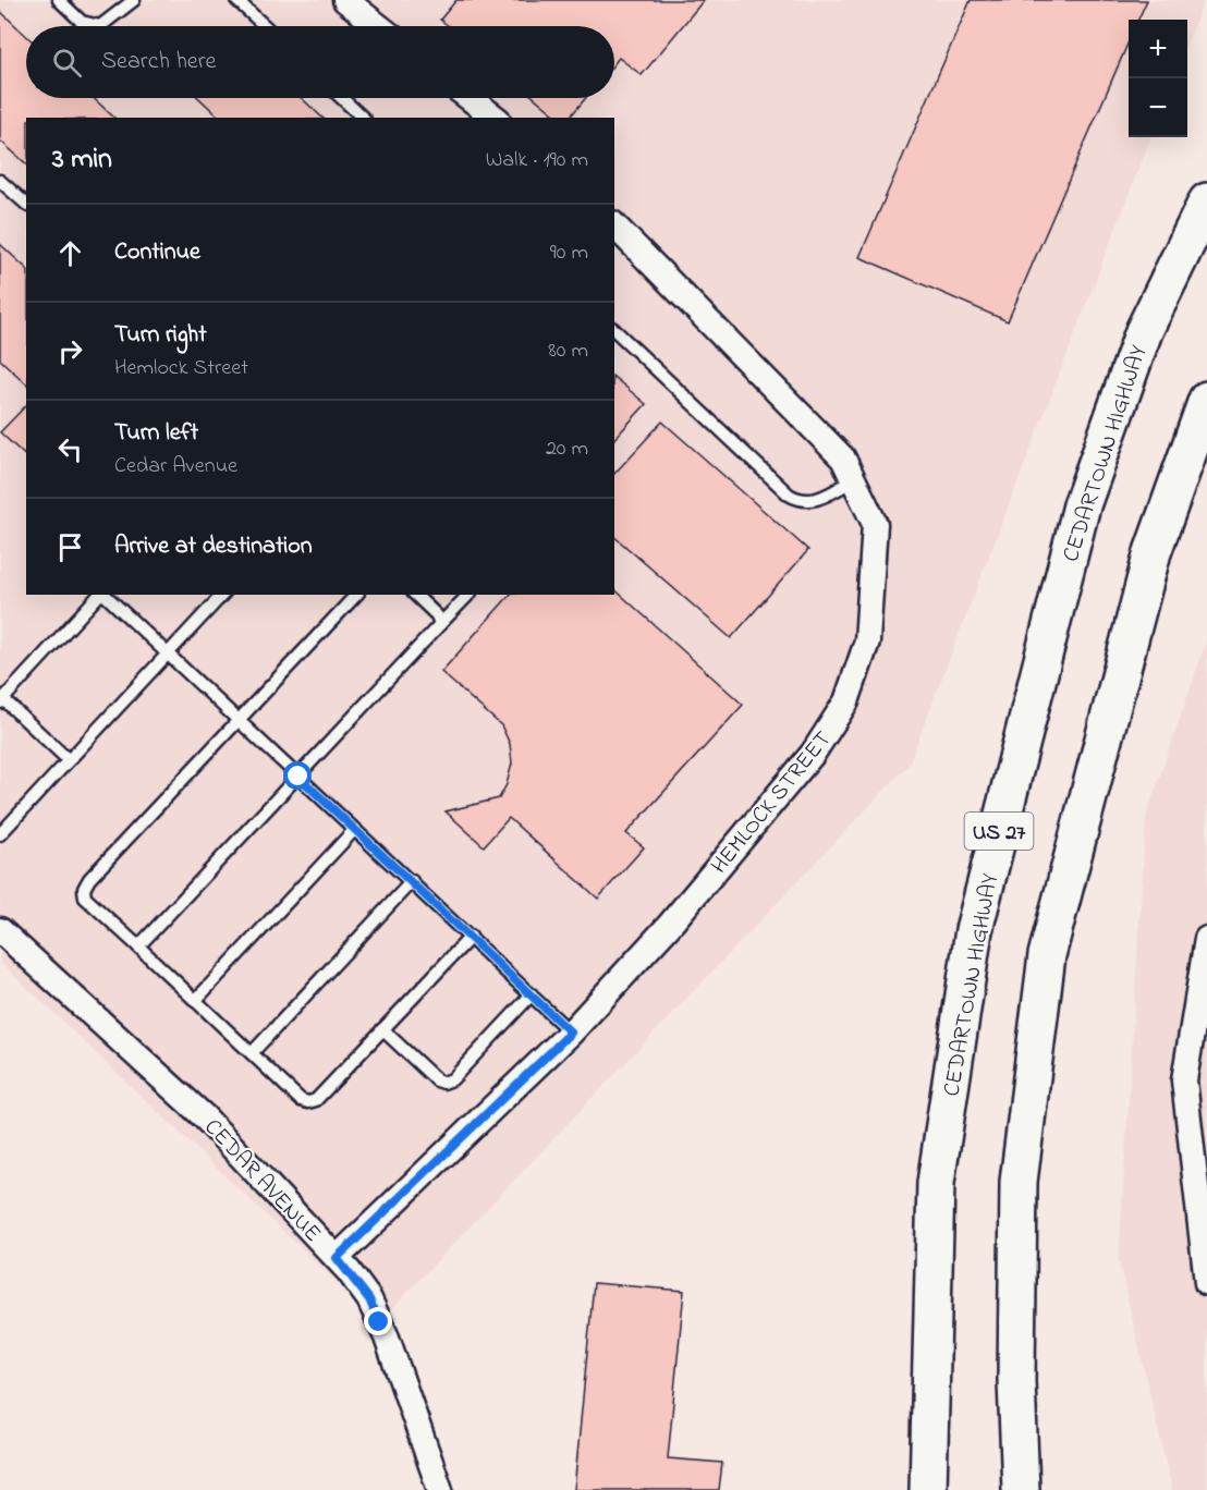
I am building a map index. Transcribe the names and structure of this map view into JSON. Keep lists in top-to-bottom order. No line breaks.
{"streets":{"highway":["CEDARTOWN HIGHWAY","US 27"],"street":["HEMLOCK STREET","CEDAR AVENUE"]},"crossings":[["HEMLOCK STREET","CEDAR AVENUE"]],"page":{"map_buttons":["+","−"],"search":"Search here","heading":["3 min","Walk · 190 m"],"list":[["Continue","90 m"],["Turn right","Hemlock Street","80 m"],["Turn left","Cedar Avenue","20 m"],"Arrive at destination"]}}
